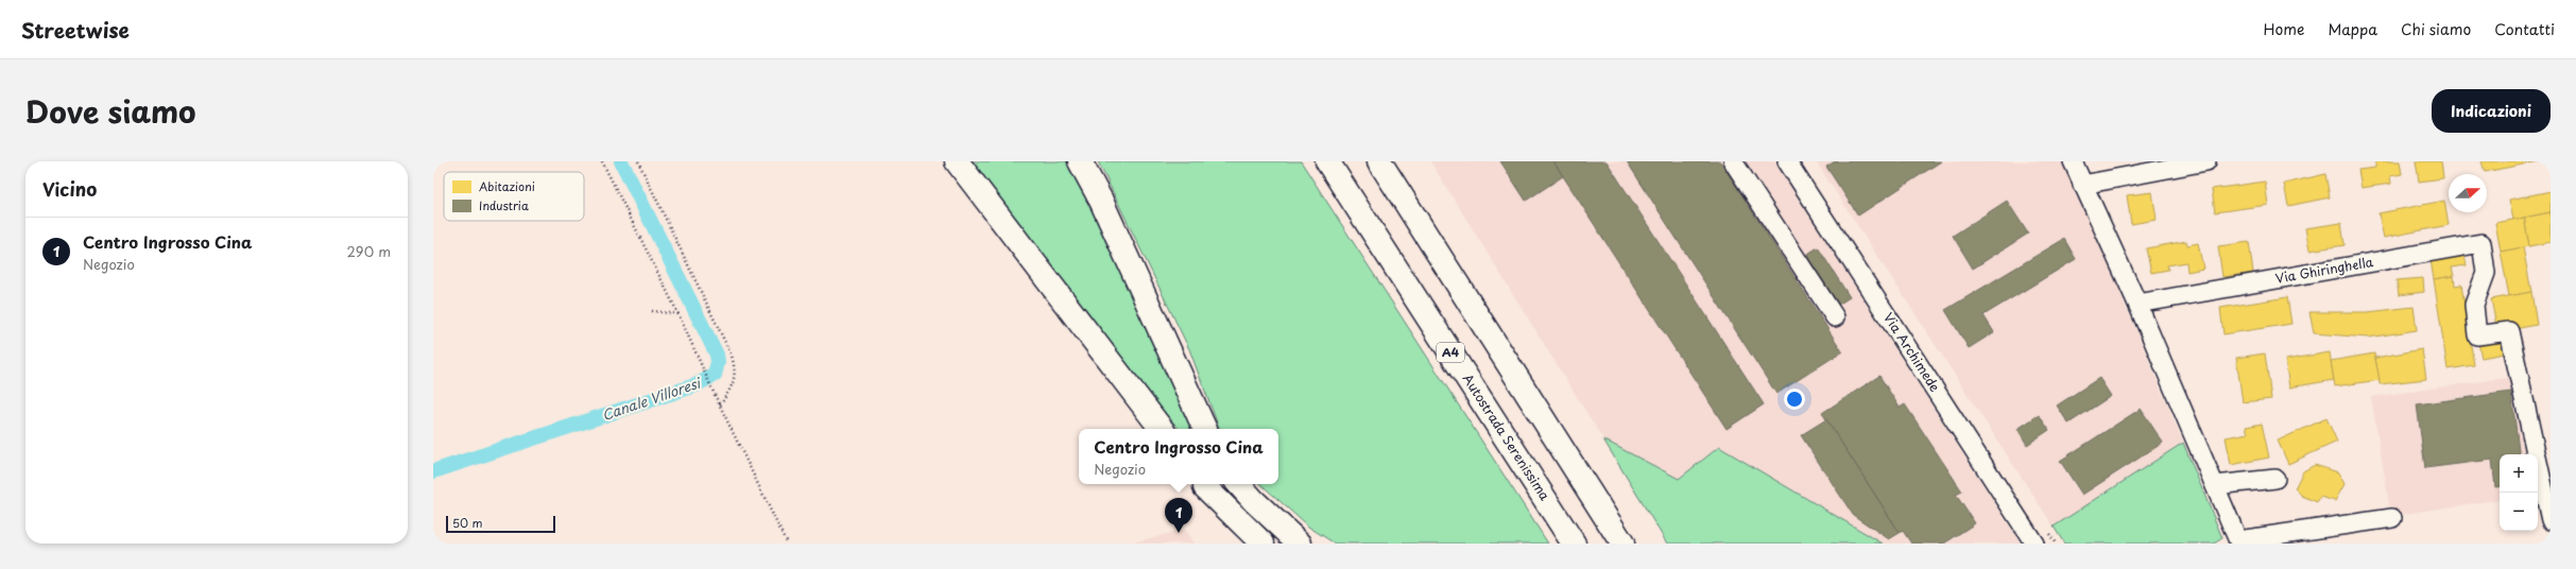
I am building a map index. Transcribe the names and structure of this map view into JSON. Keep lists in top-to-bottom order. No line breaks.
{"streets":{"highway":["A4","Autostrada Serenissima"],"street":["Via Ghiringhella","Via Archimede"]},"water":["Canale Villoresi"],"legend":["Abitazioni","Industria"],"scale_bar":"50 m","north":"right","page":{"header":"Streetwise","nav":["Home","Mappa","Chi siamo","Contatti"],"title":"Dove siamo","buttons":"Indicazioni","heading":"Vicino","list":[{"mark":"1","name":"Centro Ingrosso Cina","note":"Negozio","value":"290 m"}],"popup":["Centro Ingrosso Cina","Negozio"],"map_buttons":["+","−"],"pins":"1","scale":"50 m"}}
